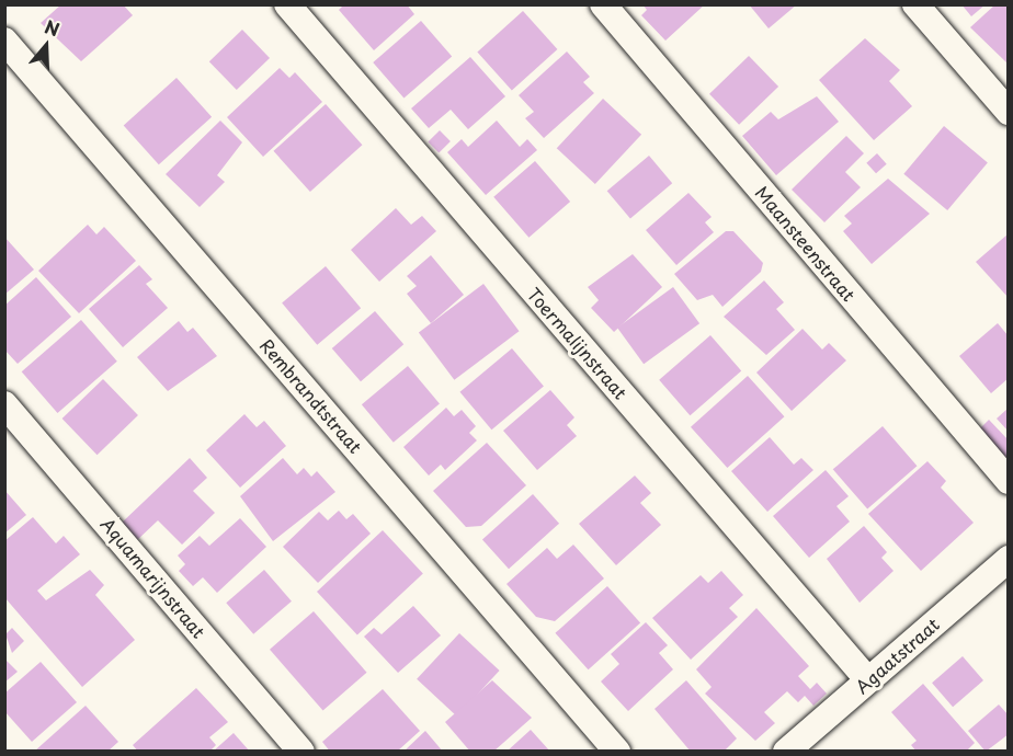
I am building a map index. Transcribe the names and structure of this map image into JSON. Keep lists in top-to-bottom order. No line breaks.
{"streets":{"street":["Maansteenstraat","Toermalijnstraat","Rembrandtstraat","Aquamarijnstraat","Agaatstraat"]},"crossings":[["Toermalijnstraat","Agaatstraat"]],"north":"top"}
